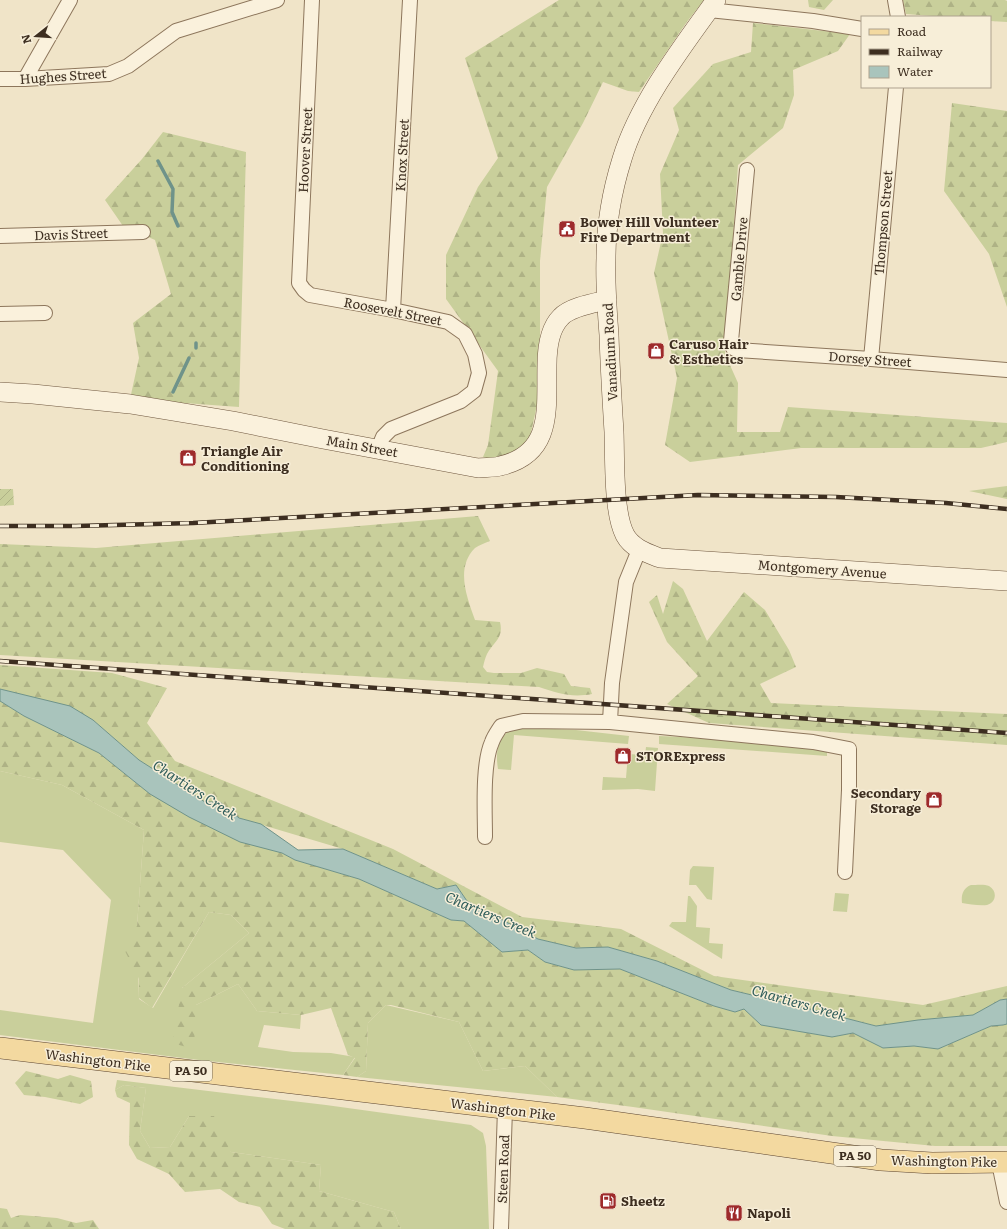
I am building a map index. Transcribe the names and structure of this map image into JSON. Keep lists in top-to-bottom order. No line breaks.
{"streets":{"main road":["Washington Pike","PA 50"],"street":["Hughes Street","Hoover Street","Knox Street","Thompson Street","Davis Street","Gamble Drive","Roosevelt Street","Vanadium Road","Dorsey Street","Main Street","Montgomery Avenue","Steen Road"]},"crossings":[["Hoover Street","Roosevelt Street"],["Knox Street","Roosevelt Street"],["Thompson Street","Dorsey Street"],["Gamble Drive","Dorsey Street"],["Roosevelt Street","Main Street"],["Vanadium Road","Main Street"],["Vanadium Road","Montgomery Avenue"],["Washington Pike","Steen Road"]],"water":["Chartiers Creek"],"places":{"public building":["Bower Hill Volunteer Fire Department"],"shop":["Caruso Hair & Esthetics","Triangle Air Conditioning","STORExpress","Secondary Storage"],"fuel station":["Sheetz"],"restaurant":["Napoli"]},"legend":["Road","Railway","Water"],"north":"left"}
